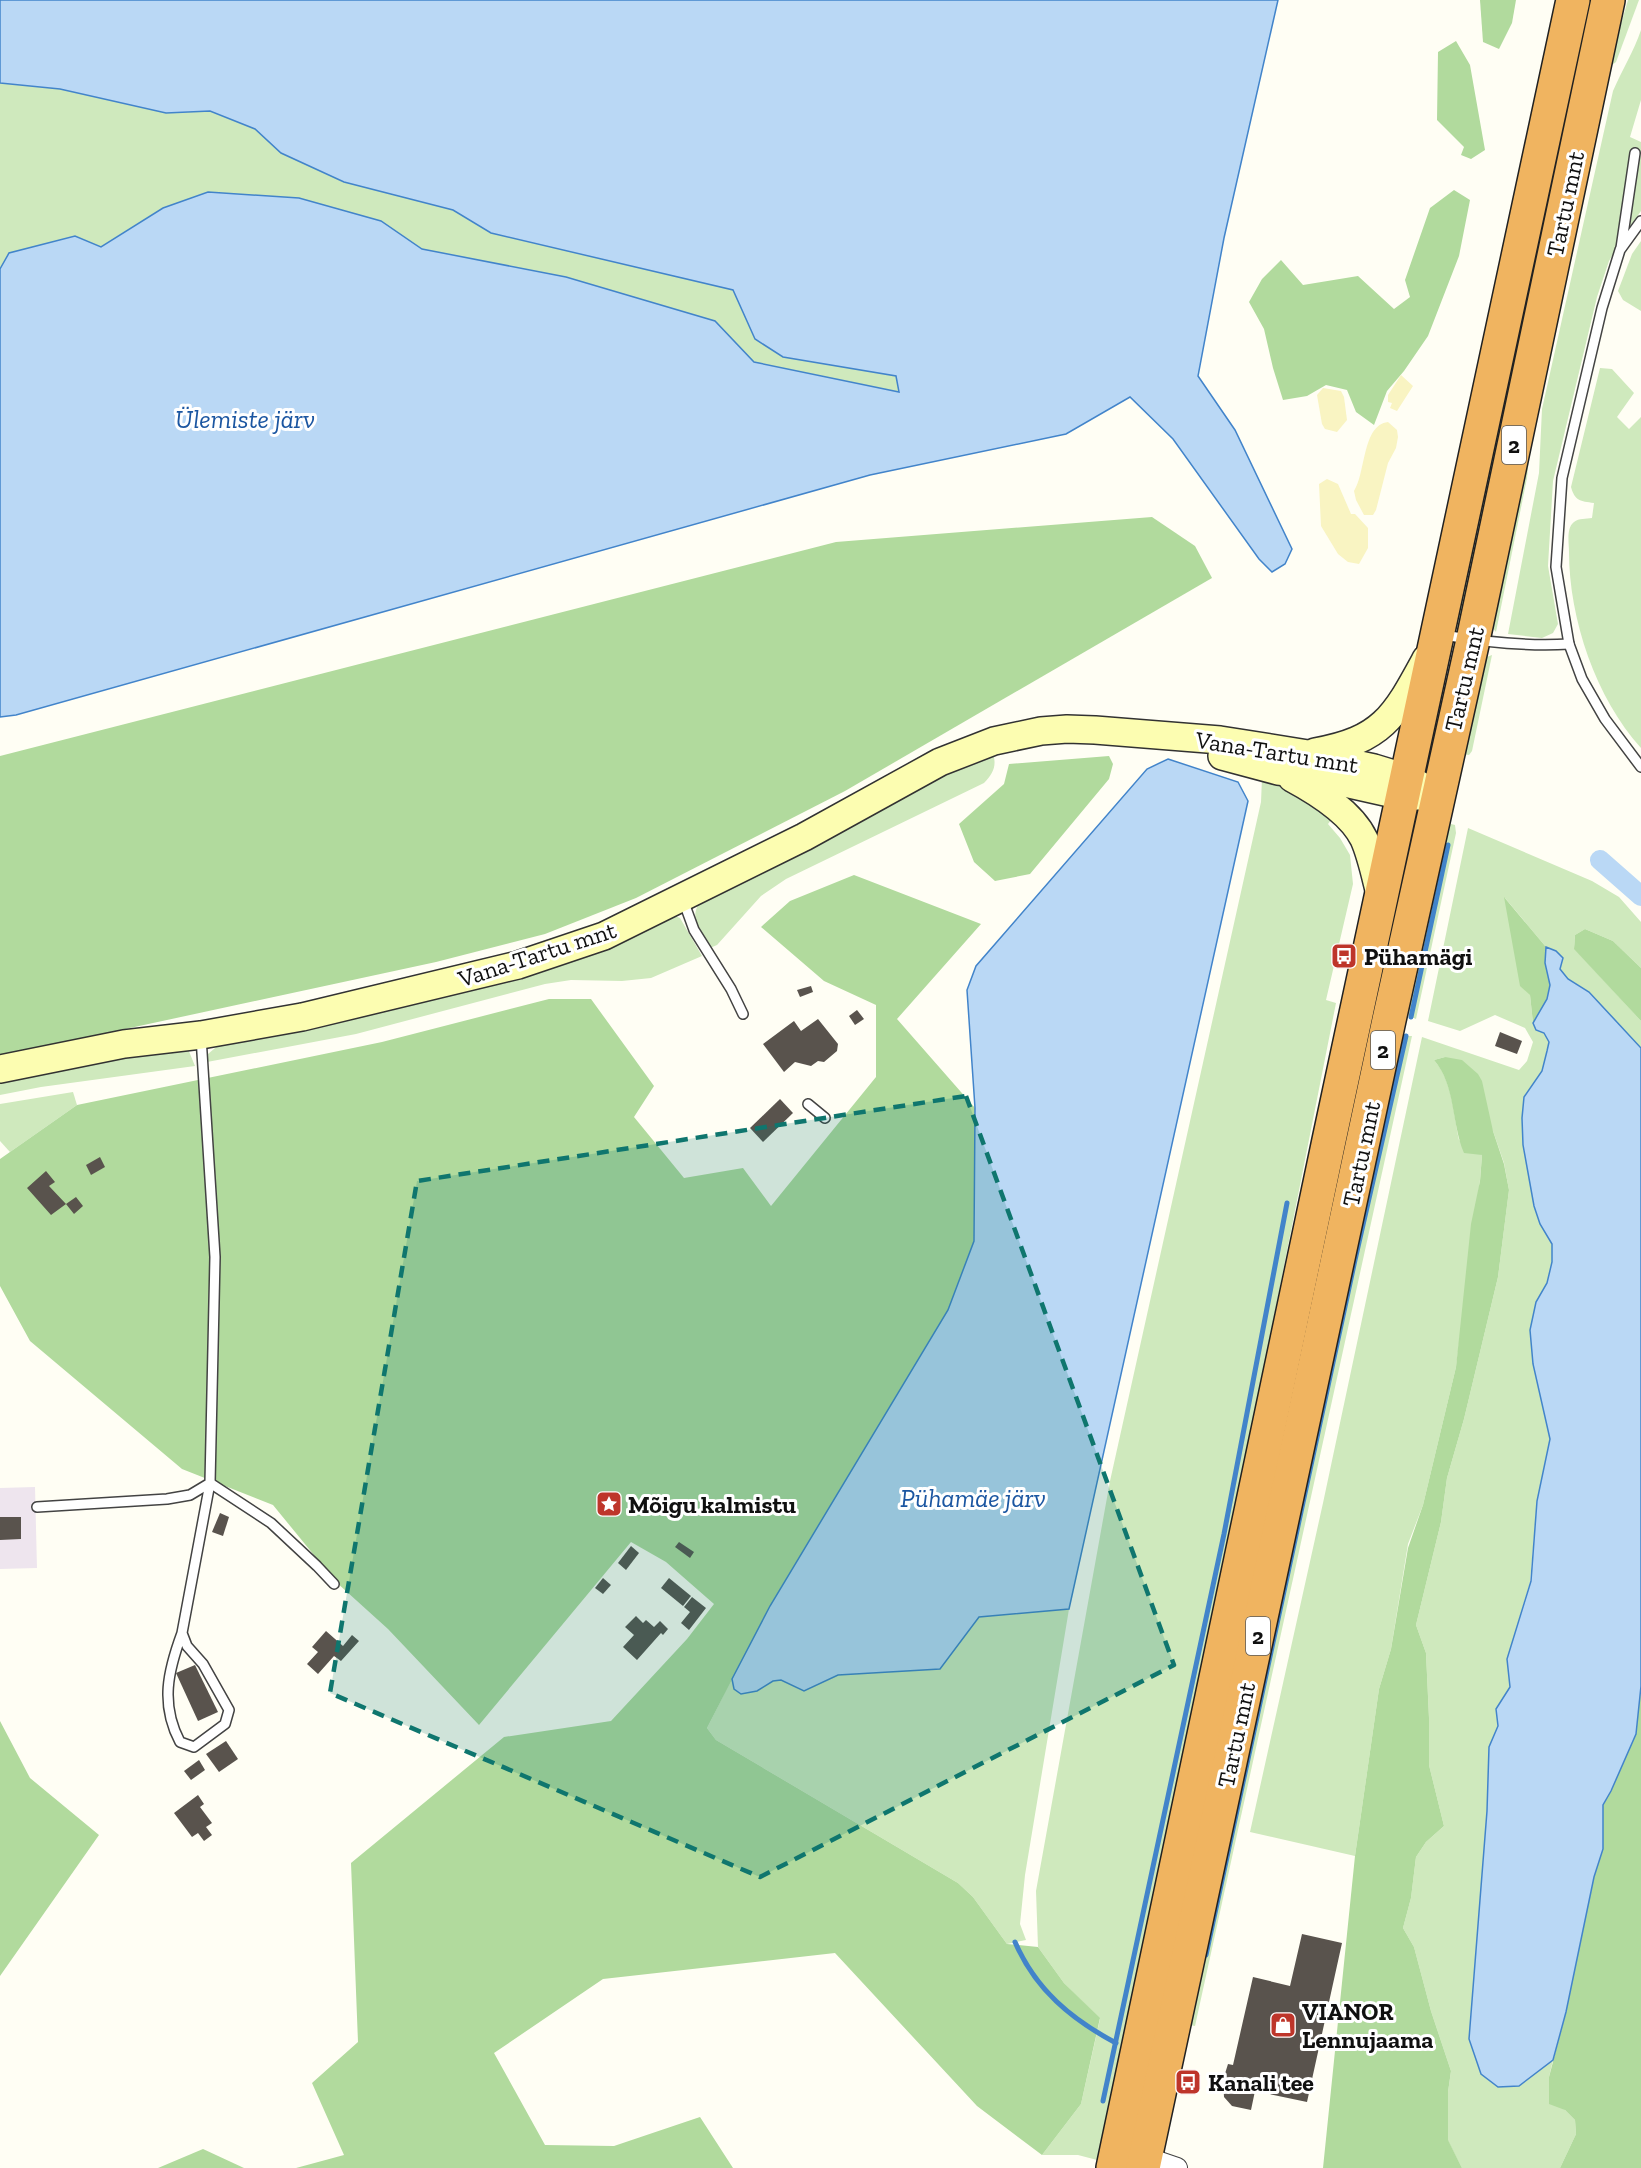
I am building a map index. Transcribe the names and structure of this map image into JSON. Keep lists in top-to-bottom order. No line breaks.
{"streets":{"highway":["Tartu mnt","2"],"street":["Vana-Tartu mnt"]},"crossings":[["Tartu mnt","Vana-Tartu mnt"]],"water":["Ülemiste järv","Pühamäe järv"],"places":{"bus stop":["Pühamägi","Kanali tee"],"place":["Mõigu kalmistu"],"shop":["VIANOR Lennujaama"]}}
